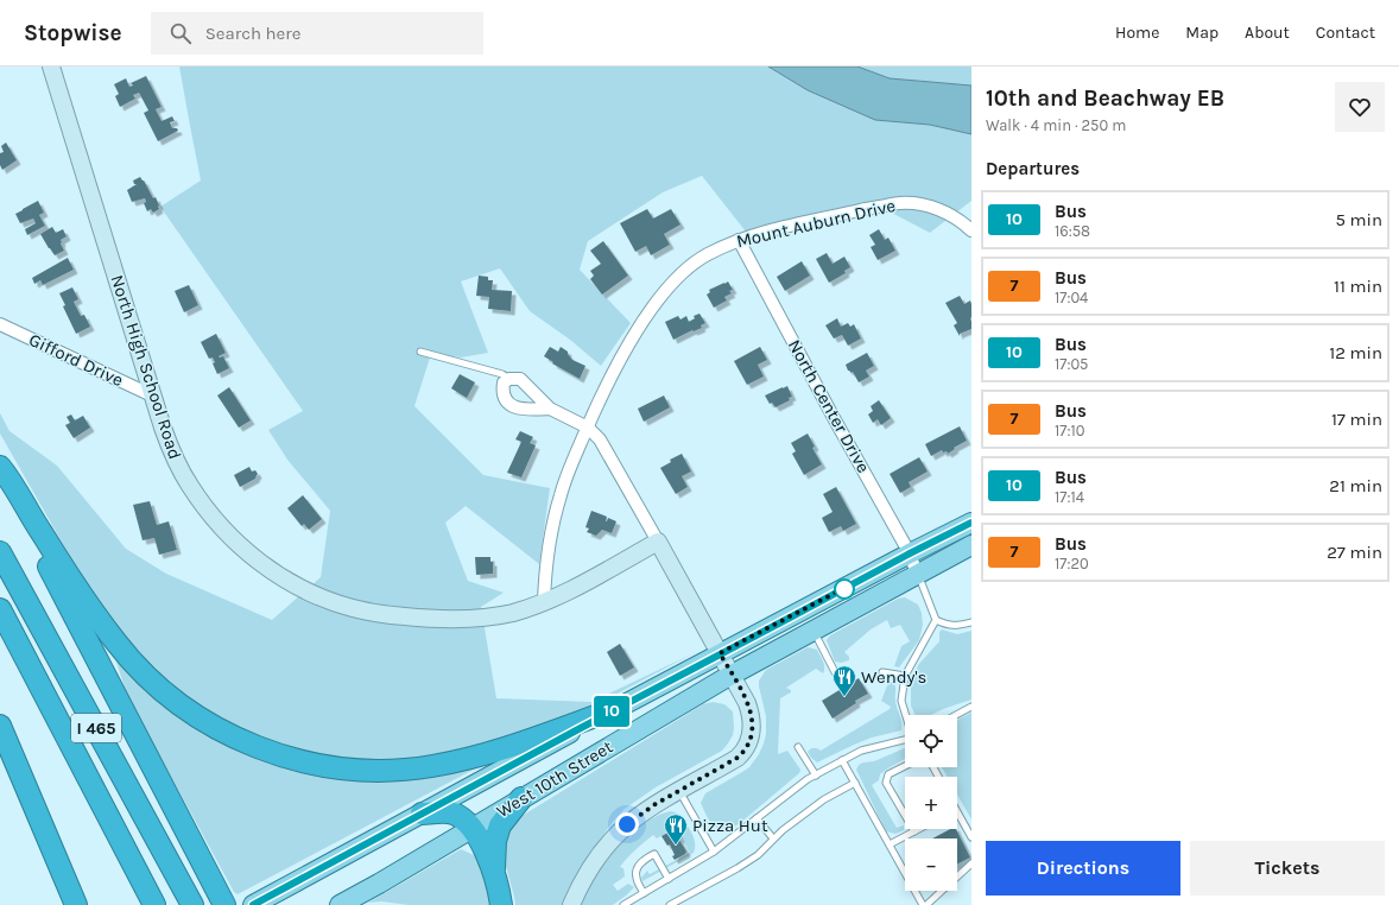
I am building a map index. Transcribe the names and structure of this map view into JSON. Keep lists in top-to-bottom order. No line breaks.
{"streets":{"highway":["I 465"],"main road":["West 10th Street"],"street":["Mount Auburn Drive","Gifford Drive","North High School Road","North Center Drive"]},"crossings":[["Mount Auburn Drive","North High School Road"],["Mount Auburn Drive","North Center Drive"],["Gifford Drive","North High School Road"],["North Center Drive","West 10th Street"]],"places":{"restaurant":["Wendy's","Pizza Hut"]},"lines":["bus line 10"],"page":{"header":"Stopwise","search":"Search here","nav":["Home","Map","About","Contact"],"on_map":"10","heading":[["10th and Beachway EB","Walk · 4 min · 250 m"],"Departures"],"list":[{"mark":"10","name":"Bus","note":"16:58","value":"5 min"},{"mark":"7","name":"Bus","note":"17:04","value":"11 min"},{"mark":"10","name":"Bus","note":"17:05","value":"12 min"},{"mark":"7","name":"Bus","note":"17:10","value":"17 min"},{"mark":"10","name":"Bus","note":"17:14","value":"21 min"},{"mark":"7","name":"Bus","note":"17:20","value":"27 min"}],"map_buttons":["+","−"],"buttons":["Directions","Tickets"]}}
